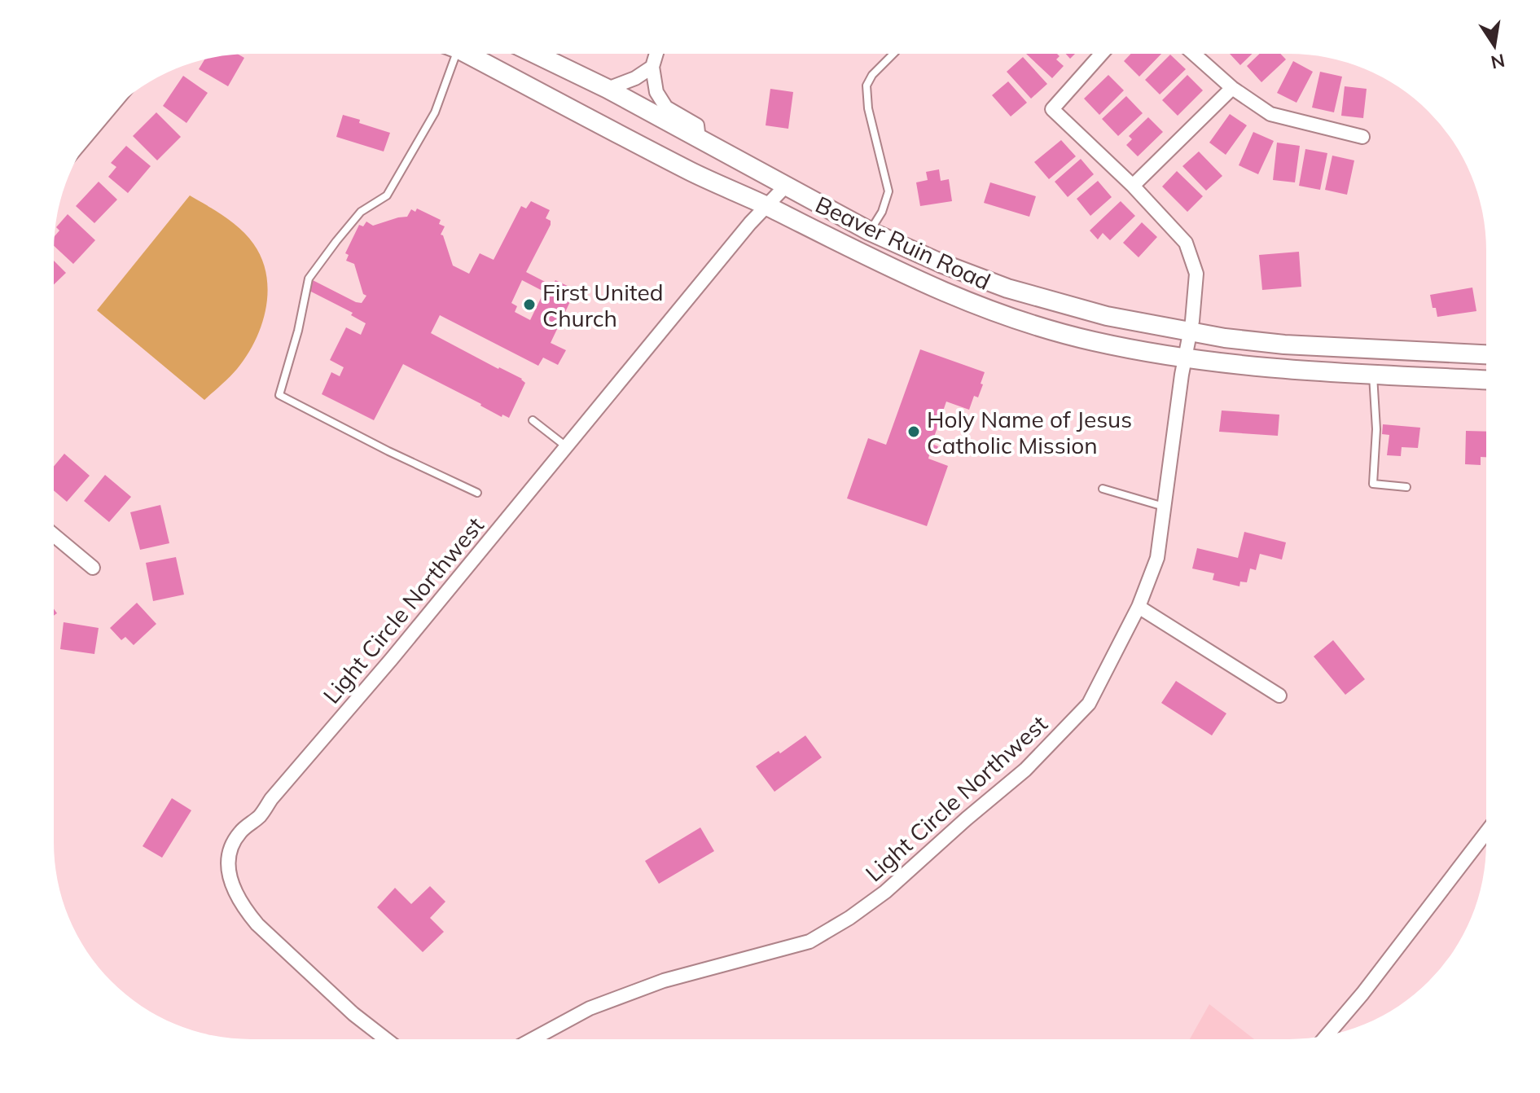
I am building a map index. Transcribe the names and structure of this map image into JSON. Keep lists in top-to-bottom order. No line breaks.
{"streets":{"main road":["Beaver Ruin Road"],"street":["Light Circle Northwest"]},"crossings":[["Beaver Ruin Road","Light Circle Northwest"]],"places":["First United Church","Holy Name of Jesus Catholic Mission"],"north":"bottom"}
